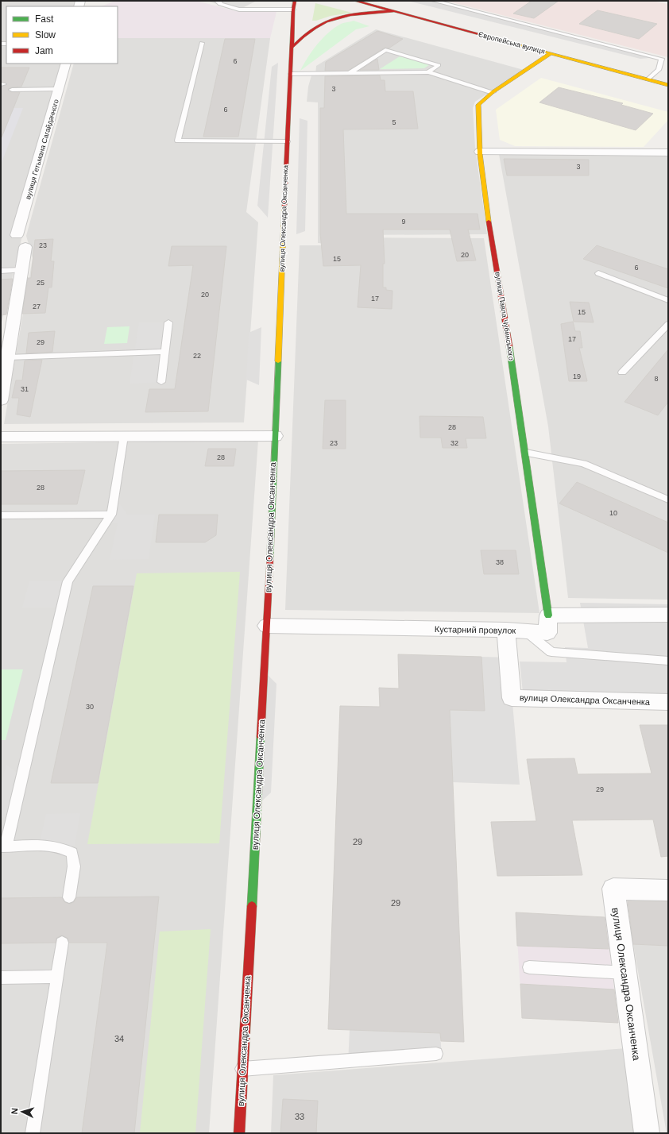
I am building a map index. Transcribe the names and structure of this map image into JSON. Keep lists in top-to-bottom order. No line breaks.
{"streets":{"main road":["Європейська вулиця","вулиця Олександра Оксанченка","вулиця Павла Чубинського"],"street":["вулиця Гетьмана Сагайдачного","Кустарний провулок"]},"crossings":[["Європейська вулиця","вулиця Павла Чубинського"],["вулиця Олександра Оксанченка","Кустарний провулок"],["вулиця Павла Чубинського","Кустарний провулок"]],"house_numbers":["6","3","6","5","3","9","23","20","15","6","25","20","17","27","15","17","29","22","19","8","31","28","23","32","28","28","10","38","30","29","29","29","34","33"],"legend":["Fast","Slow","Jam"],"north":"left"}
